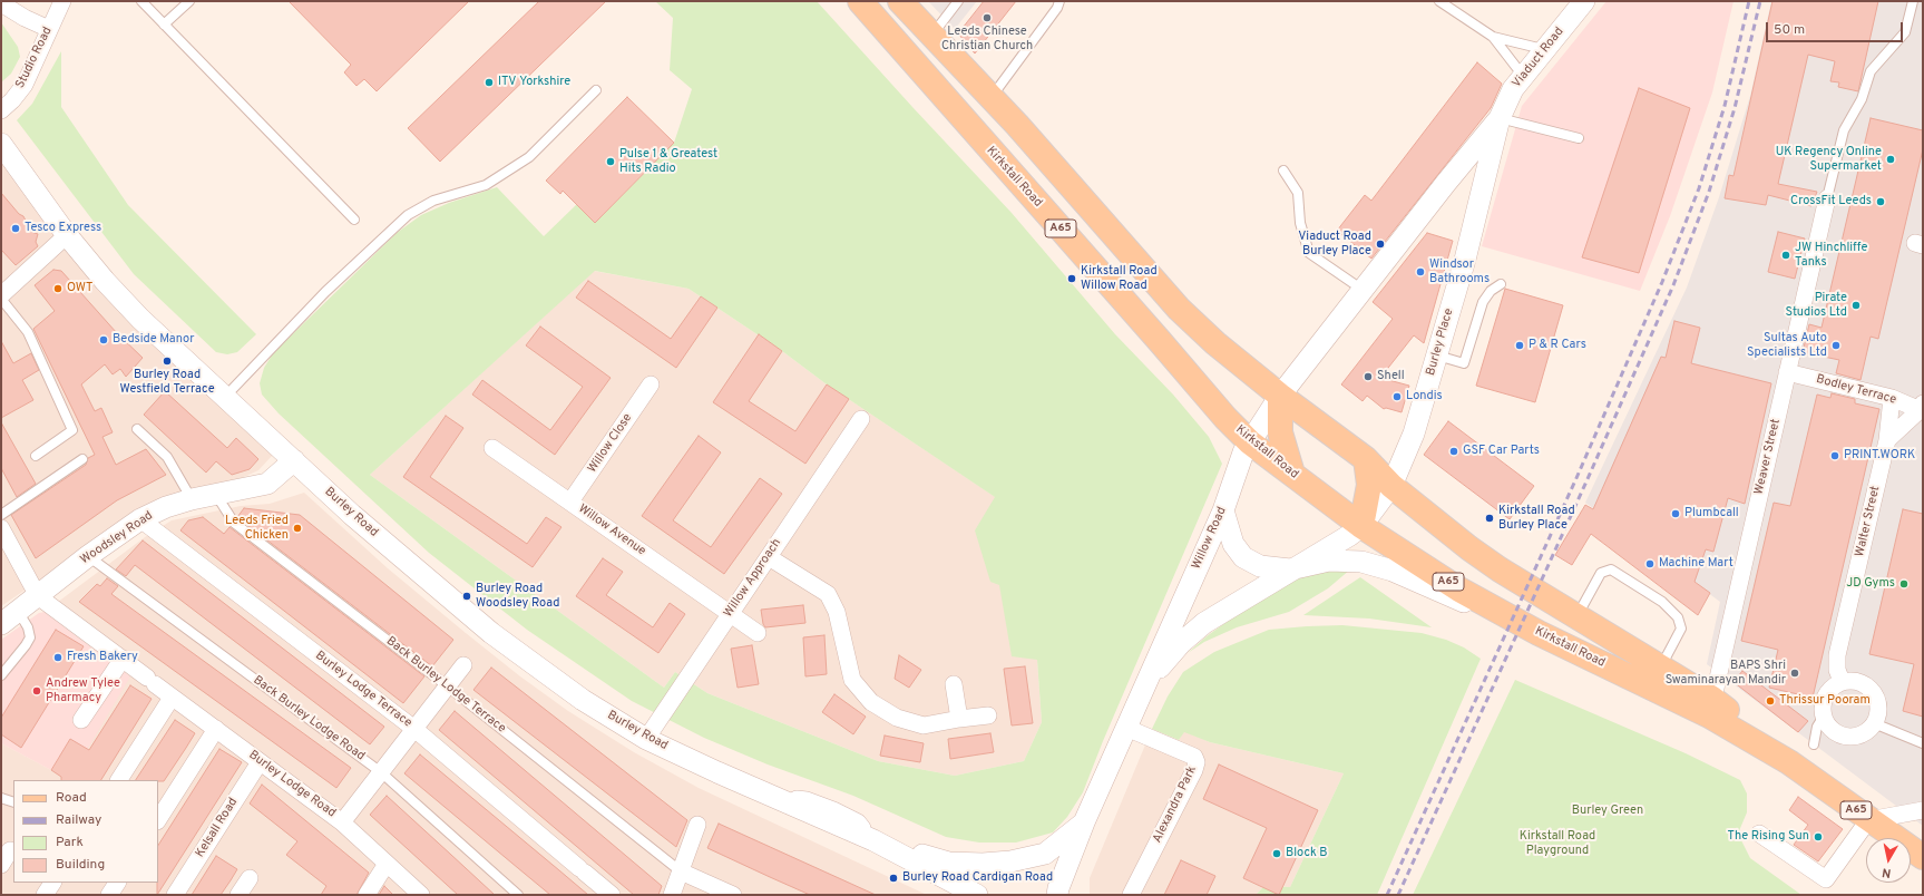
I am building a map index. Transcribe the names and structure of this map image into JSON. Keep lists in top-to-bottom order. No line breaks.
{"streets":{"main road":["Kirkstall Road","A65"],"street":["Studio Road","Viaduct Road","Burley Place","Bodley Terrace","Willow Close","Weaver Street","Burley Road","Walter Street","Willow Avenue","Woodsley Road","Willow Road","Willow Approach","Burley Lodge Terrace","Burley Lodge Road","Alexandra Park","Kelsall Road"],"lane":["Back Burley Lodge Terrace","Back Burley Lodge Road"]},"crossings":[["Viaduct Road","Burley Place"],["Kirkstall Road","Burley Place"],["Kirkstall Road","Weaver Street"],["Kirkstall Road","Willow Road"],["Burley Place","Willow Road"],["Bodley Terrace","Weaver Street"],["Bodley Terrace","Walter Street"],["Willow Close","Willow Avenue"],["Burley Road","Woodsley Road"],["Burley Road","Willow Approach"],["Willow Avenue","Willow Approach"],["Woodsley Road","Back Burley Lodge Terrace"],["Woodsley Road","Burley Lodge Terrace"],["Woodsley Road","Back Burley Lodge Road"],["Woodsley Road","Burley Lodge Road"],["Willow Road","Alexandra Park"],["Burley Lodge Road","Kelsall Road"]],"parks":["Burley Green","Kirkstall Road Playground"],"places":["Leeds Chinese Christian Church","ITV Yorkshire","UK Regency Online Supermarket","Pulse 1 & Greatest Hits Radio","CrossFit Leeds","Tesco Express","Viaduct Road Burley Place","JW Hinchliffe Tanks","Windsor Bathrooms","Kirkstall Road Willow Road","OWT","Pirate Studios Ltd","Bedside Manor","P & R Cars","Sultas Auto Specialists Ltd","Burley Road Westfield Terrace","Shell","Londis","GSF Car Parts","PRINT.WORK","Plumbcall","Kirkstall Road Burley Place","Leeds Fried Chicken","Machine Mart","JD Gyms","Burley Road Woodsley Road","Fresh Bakery","BAPS Shri Swaminarayan Mandir","Andrew Tylee Pharmacy","Thrissur Pooram","The Rising Sun","Block B","Burley Road Cardigan Road"],"legend":["Road","Railway","Park","Building"],"scale_bar":"50 m","north":"bottom"}
